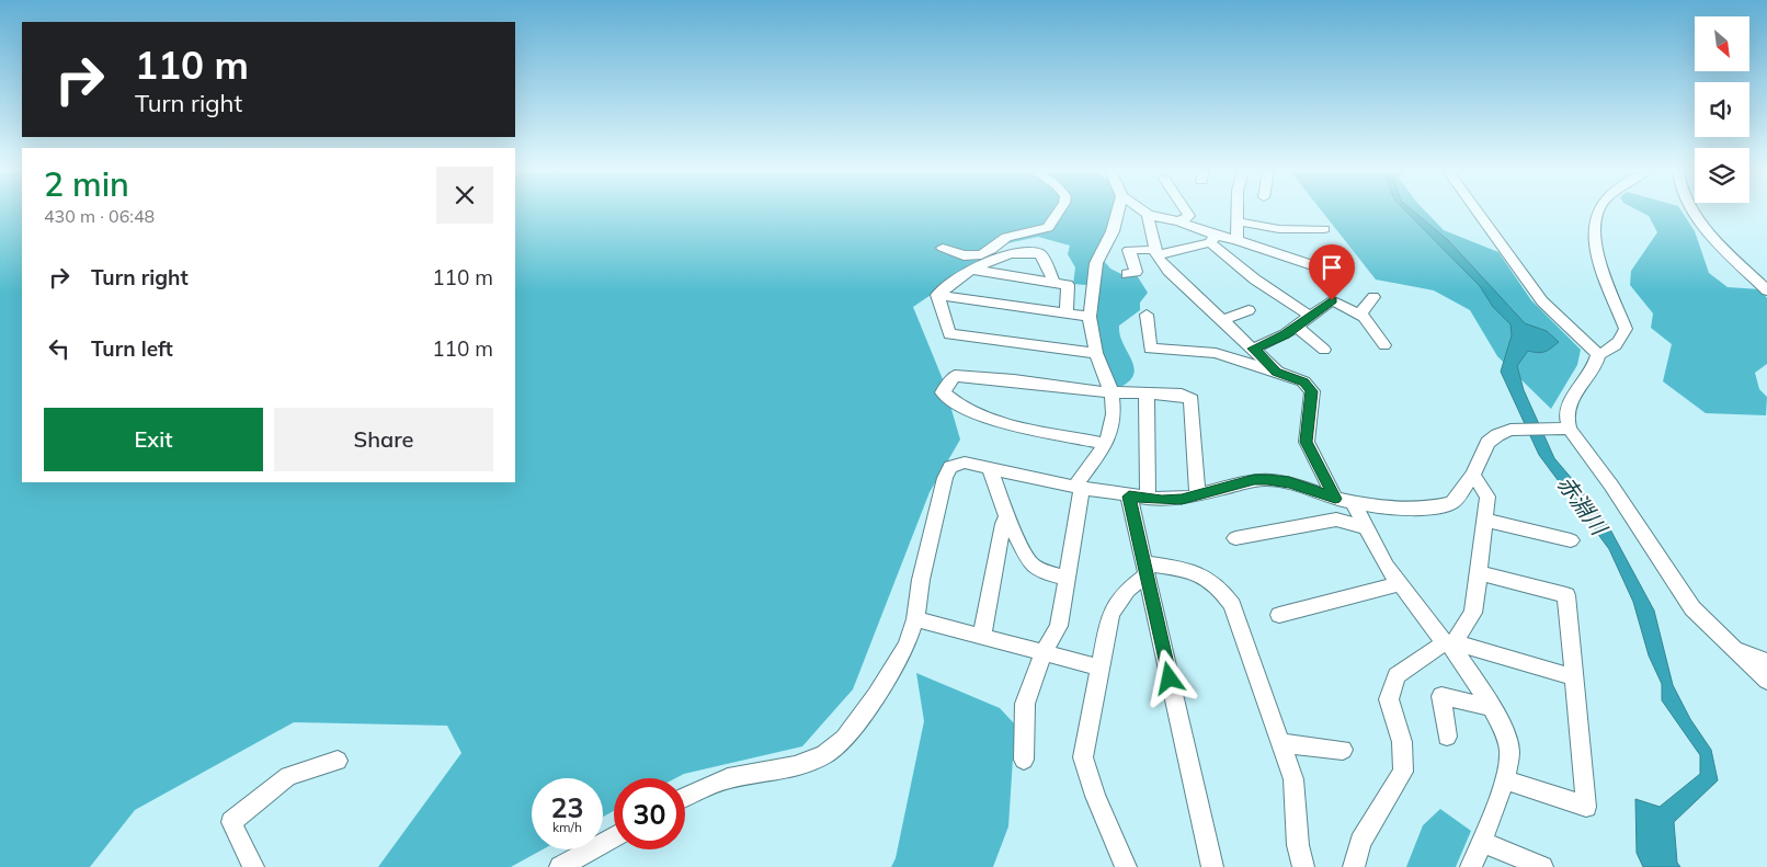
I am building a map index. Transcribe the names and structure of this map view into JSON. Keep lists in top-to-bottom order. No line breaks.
{"water":["赤淵川"],"north":"bottom right","page":{"turn":["110 m","Turn right"],"heading":["2 min","430 m · 06:48"],"list":[{"name":"Turn right","value":"110 m"},{"name":"Turn left","value":"110 m"}],"buttons":["Exit","Share"],"speed":"23 km/h","limit":"30"}}
